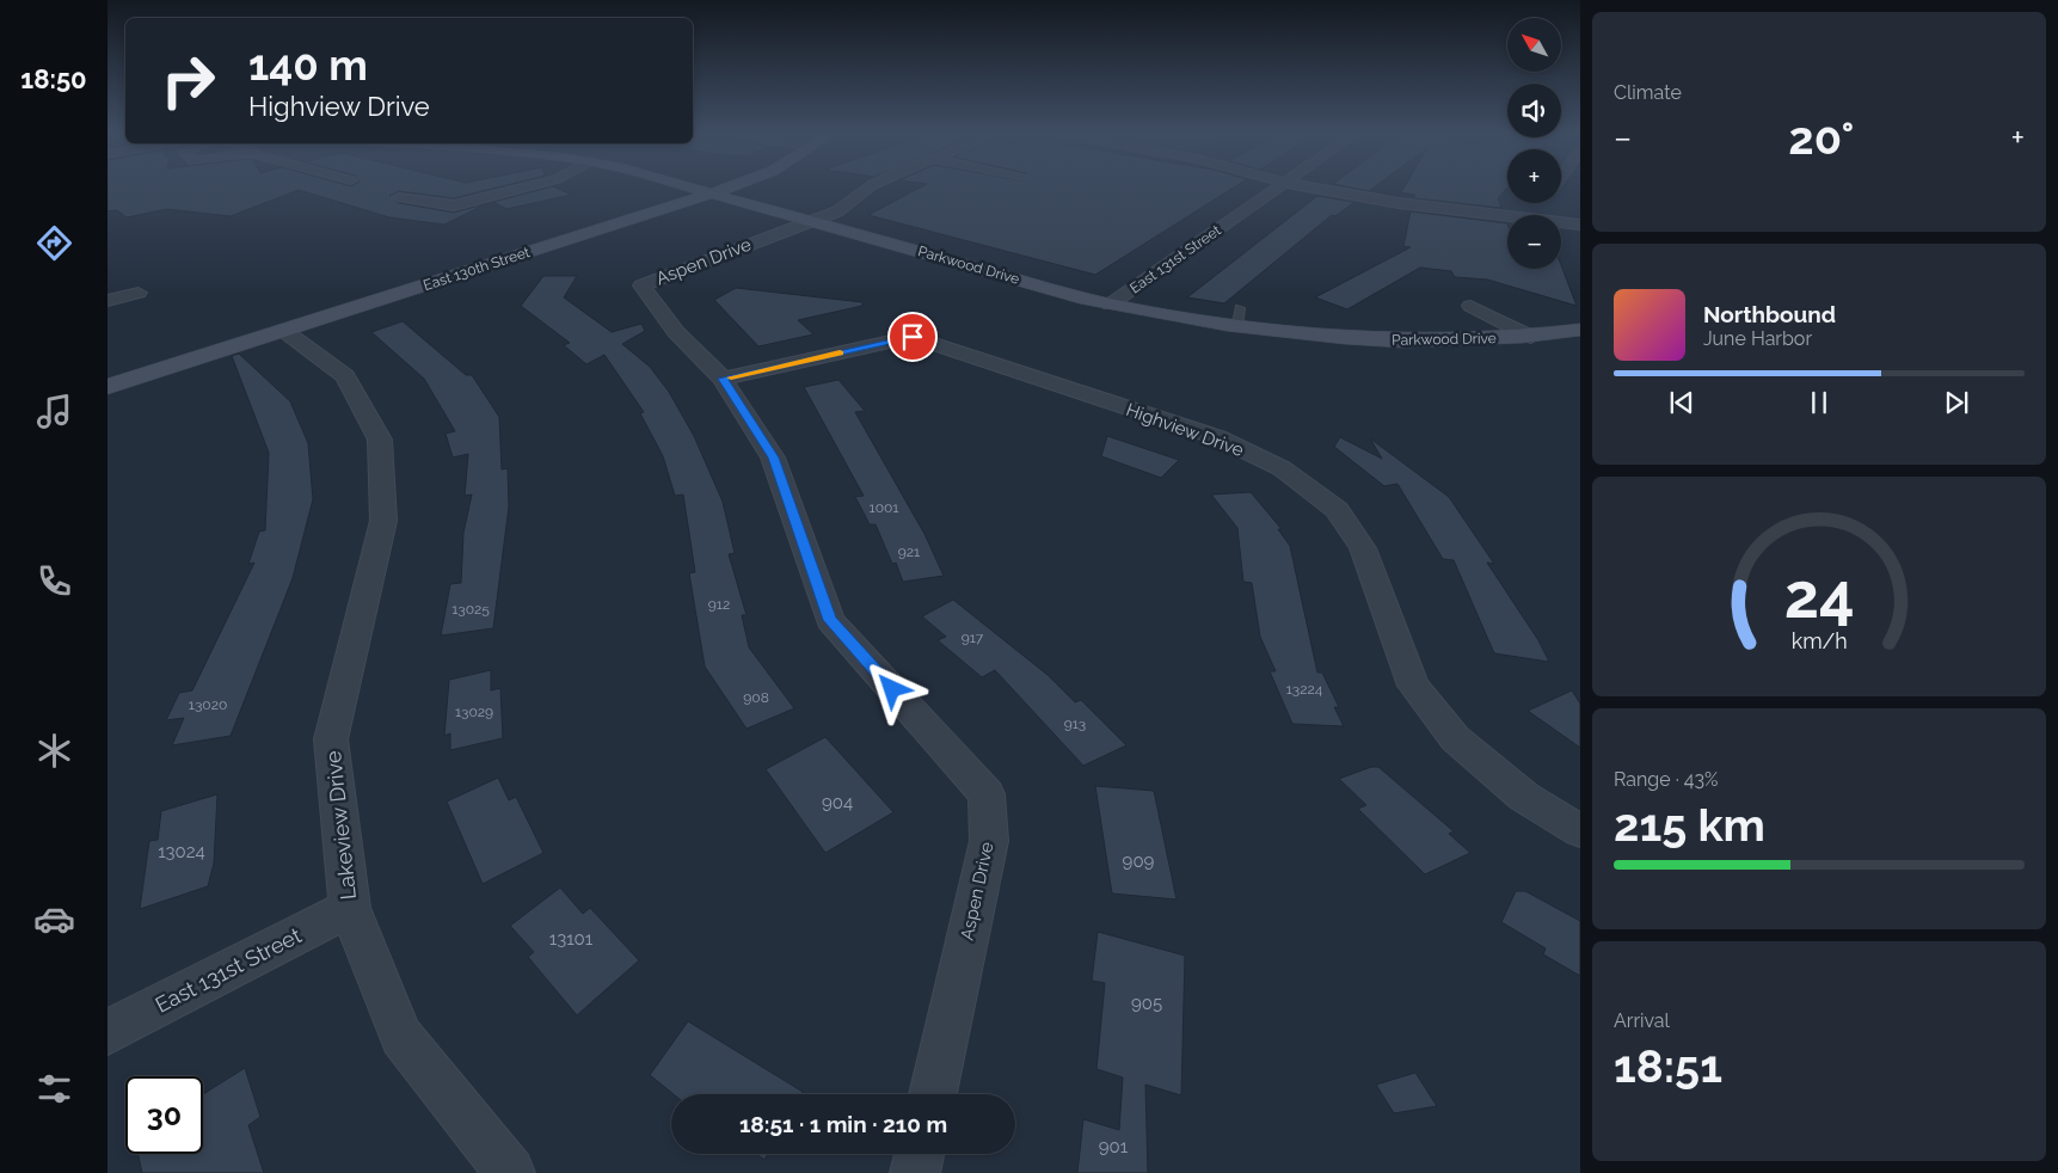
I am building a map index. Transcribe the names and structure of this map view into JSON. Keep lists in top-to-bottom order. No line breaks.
{"streets":{"street":["East 131st Street","Aspen Drive","Parkwood Drive","East 130th Street","Highview Drive","Lakeview Drive"]},"crossings":[["East 131st Street","Parkwood Drive"],["East 131st Street","Lakeview Drive"],["Aspen Drive","Parkwood Drive"],["Aspen Drive","Highview Drive"],["Parkwood Drive","East 130th Street"],["East 130th Street","Lakeview Drive"]],"house_numbers":["1001","921","912","13025","917","13224","908","13020","13029","913","904","13024","909","13101","905","901"],"north":"top left","page":{"tabs":"18:50","tile":["Climate",["Range · 43%","215 km"],["Arrival","18:51"]],"map_buttons":["+","−"],"turn":["140 m","Highview Drive"],"heat":["−","20°","+"],"song":["Northbound","June Harbor"],"limit":"30","trip":"18:51 · 1 min · 210 m","gauge":["24","km/h"]}}
